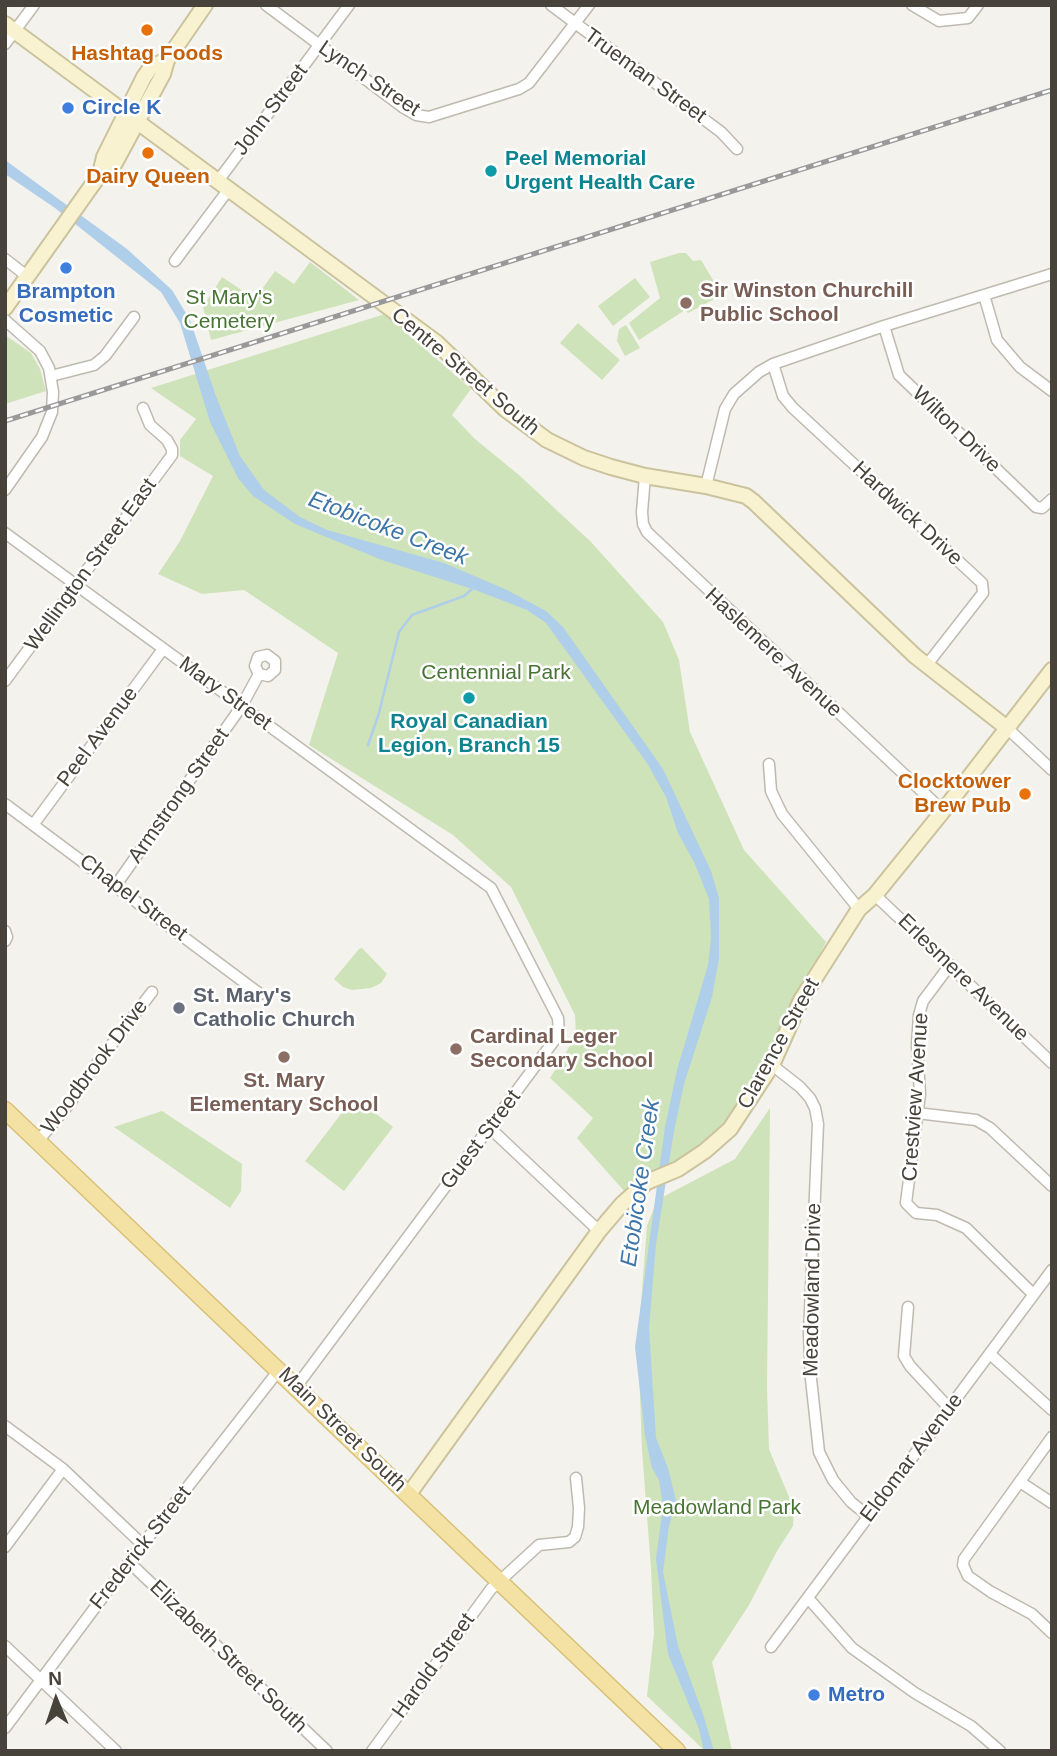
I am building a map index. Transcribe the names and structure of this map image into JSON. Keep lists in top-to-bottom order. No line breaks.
{"streets":{"main road":["Main Street South"],"street":["Trueman Street","Lynch Street","John Street","Centre Street South","Wilton Drive","Hardwick Drive","Wellington Street East","Haslemere Avenue","Mary Street","Peel Avenue","Armstrong Street","Chapel Street","Erlesmere Avenue","Clarence Street","Woodbrook Drive","Crestview Avenue","Guest Street","Meadowland Drive","Eldomar Avenue","Frederick Street","Elizabeth Street South","Harold Street"]},"crossings":[["Trueman Street","Lynch Street"],["Lynch Street","John Street"],["John Street","Centre Street South"],["Centre Street South","Hardwick Drive"],["Centre Street South","Haslemere Avenue"],["Centre Street South","Clarence Street"],["Wellington Street East","Mary Street"],["Haslemere Avenue","Clarence Street"],["Mary Street","Peel Avenue"],["Mary Street","Armstrong Street"],["Mary Street","Guest Street"],["Peel Avenue","Chapel Street"],["Armstrong Street","Chapel Street"],["Erlesmere Avenue","Clarence Street"],["Erlesmere Avenue","Crestview Avenue"],["Clarence Street","Meadowland Drive"],["Clarence Street","Main Street South"],["Woodbrook Drive","Main Street South"],["Crestview Avenue","Eldomar Avenue"],["Guest Street","Main Street South"],["Meadowland Drive","Eldomar Avenue"],["Main Street South","Frederick Street"],["Main Street South","Harold Street"],["Frederick Street","Elizabeth Street South"]],"water":["Etobicoke Creek"],"parks":["St Mary's Cemetery","Centennial Park","Meadowland Park"],"places":["Hashtag Foods","Circle K","Dairy Queen","Peel Memorial Urgent Health Care","Brampton Cosmetic","Sir Winston Churchill Public School","Royal Canadian Legion, Branch 15","Clocktower Brew Pub","St. Mary's Catholic Church","Cardinal Leger Secondary School","St. Mary Elementary School","Metro"],"north":"top"}
